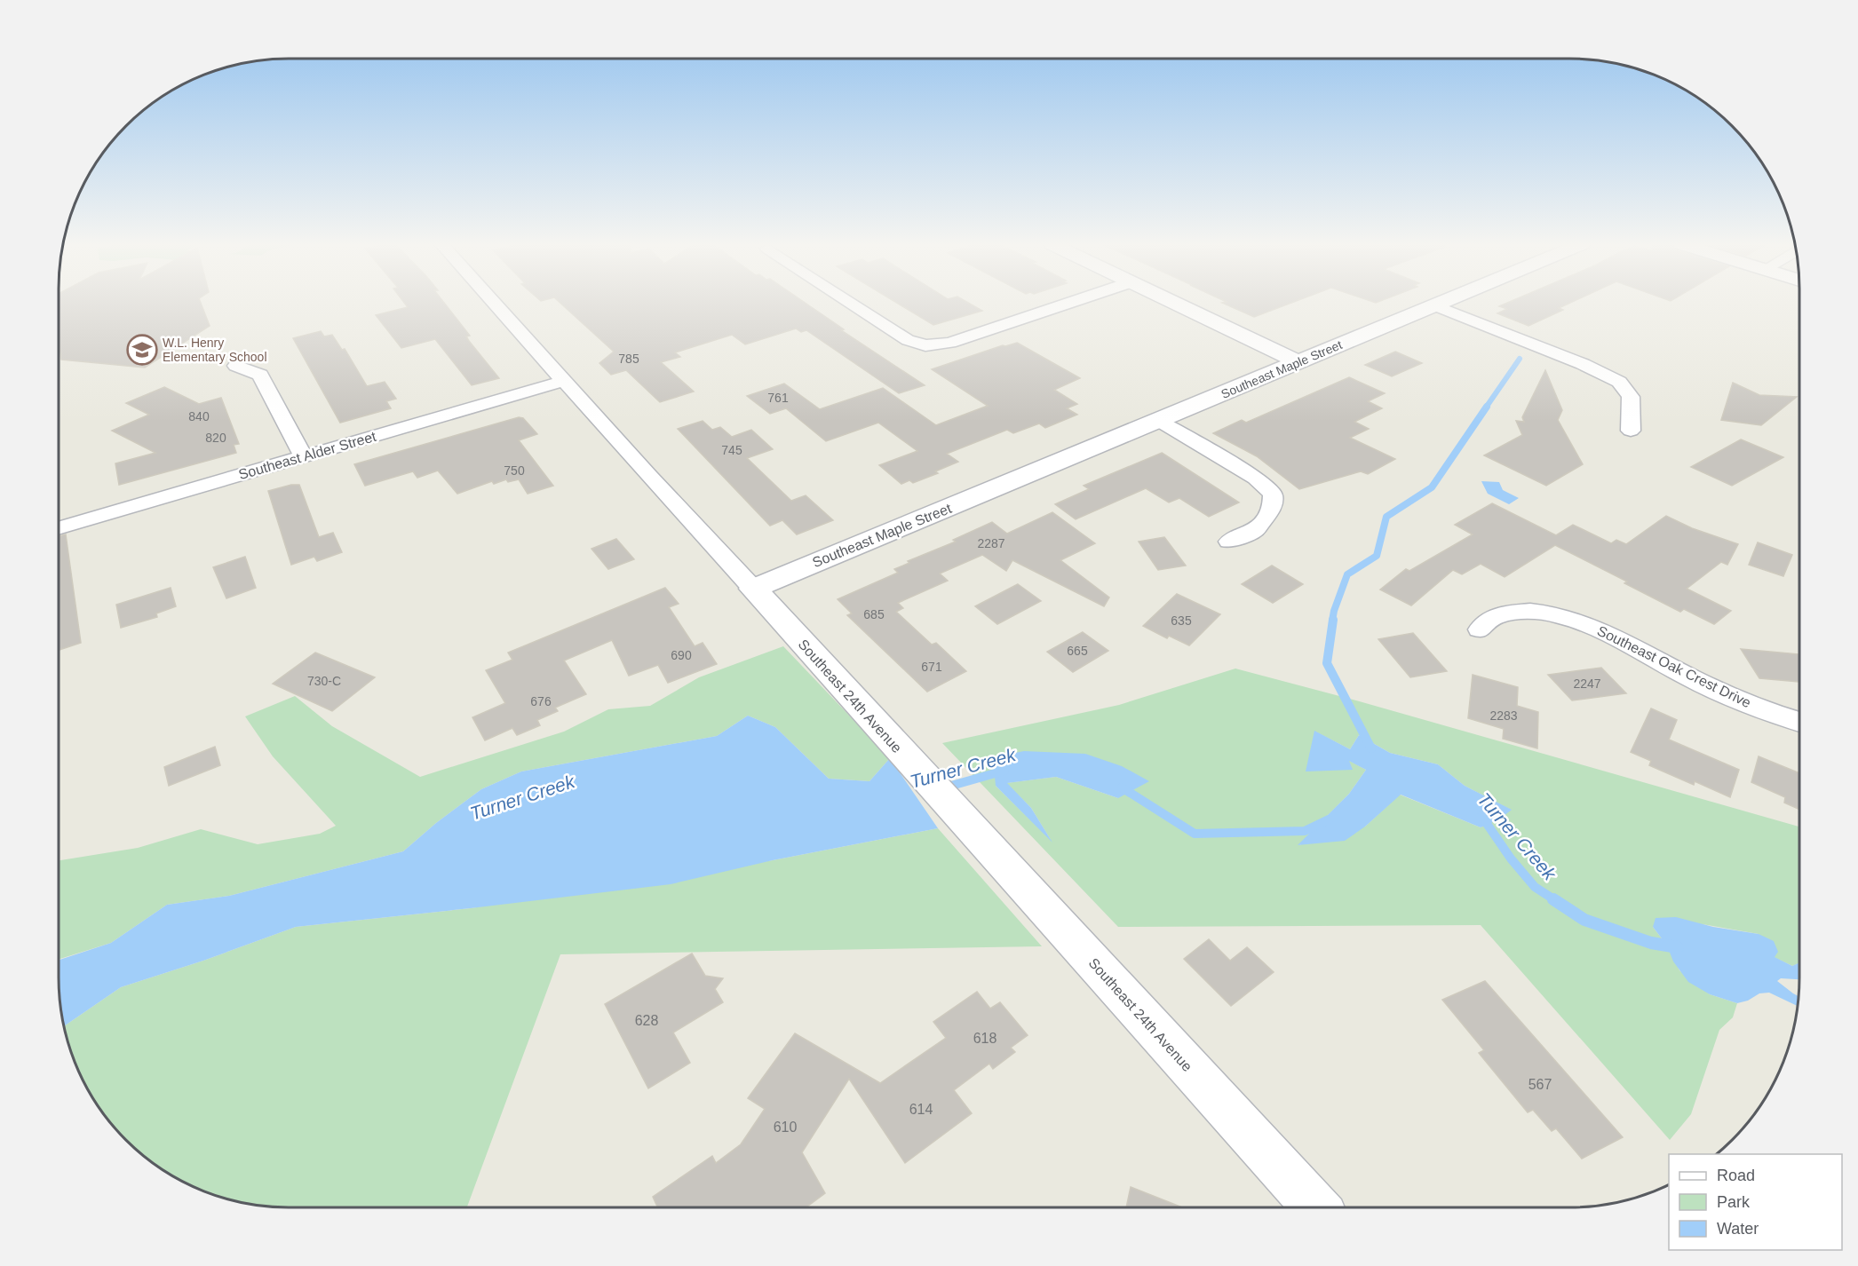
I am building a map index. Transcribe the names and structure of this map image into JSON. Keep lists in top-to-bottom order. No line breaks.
{"streets":{"street":["Southeast Maple Street","Southeast Alder Street","Southeast Oak Crest Drive","Southeast 24th Avenue"]},"crossings":[["Southeast Maple Street","Southeast 24th Avenue"],["Southeast Alder Street","Southeast 24th Avenue"]],"water":["Turner Creek"],"places":{"school or university":["W.L. Henry Elementary School"]},"house_numbers":["785","761","840","820","745","750","2287","685","635","665","690","671","730-C","2247","676","2283","628","618","567","614","610"],"legend":["Road","Park","Water"]}
